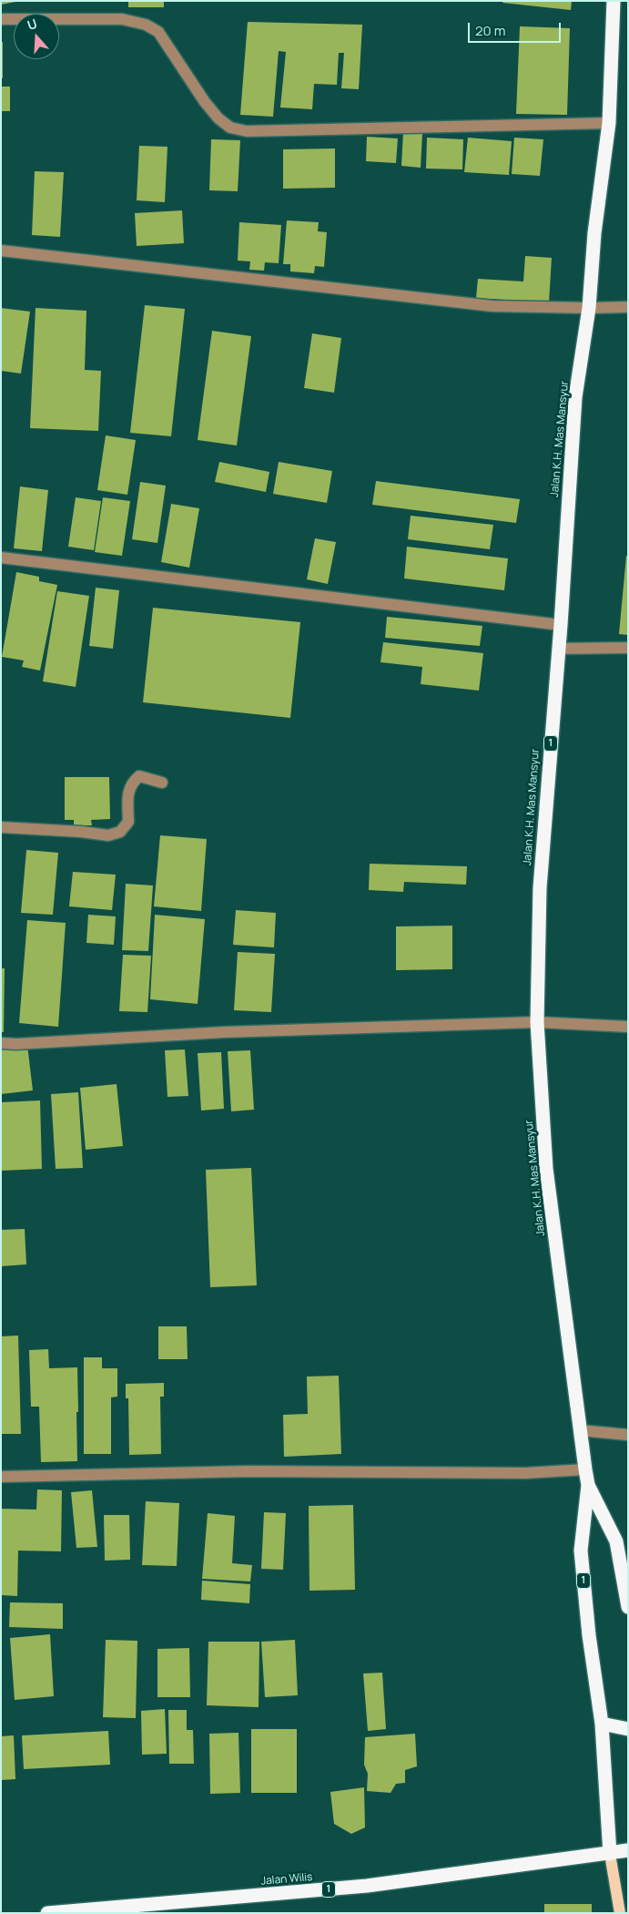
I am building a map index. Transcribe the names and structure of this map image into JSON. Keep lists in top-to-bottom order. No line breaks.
{"streets":{"highway":["Jalan K.H. Mas Mansyur","1","Jalan Wilis"]},"crossings":[["Jalan K.H. Mas Mansyur","1"],["1","Jalan Wilis"]],"scale_bar":"20 m","north":"top"}
